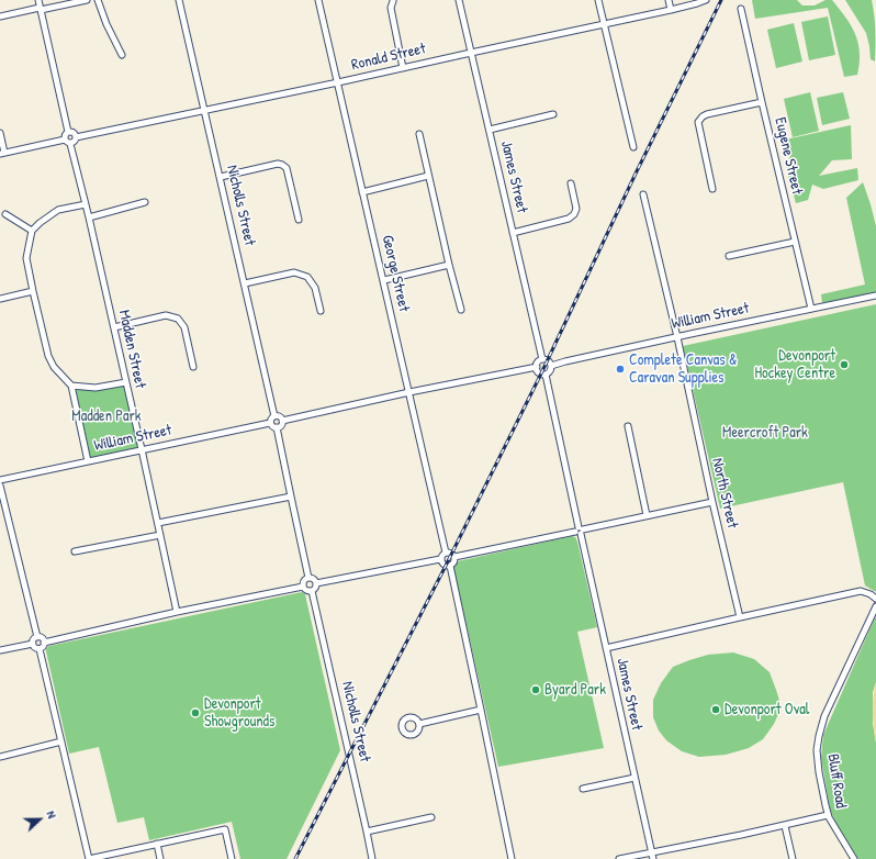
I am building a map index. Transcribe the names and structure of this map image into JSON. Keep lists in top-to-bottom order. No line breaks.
{"streets":{"street":["Ronald Street","Eugene Street","James Street","Nicholls Street","George Street","William Street","Madden Street","North Street","Bluff Road"]},"crossings":[["Ronald Street","James Street"],["Ronald Street","Nicholls Street"],["Ronald Street","George Street"],["Ronald Street","Madden Street"],["Eugene Street","William Street"],["James Street","William Street"],["Nicholls Street","William Street"],["William Street","Madden Street"],["William Street","North Street"]],"parks":["Madden Park","Meercroft Park"],"places":["Devonport Hockey Centre","Complete Canvas & Caravan Supplies","Byard Park","Devonport Oval","Devonport Showgrounds"],"north":"right"}
